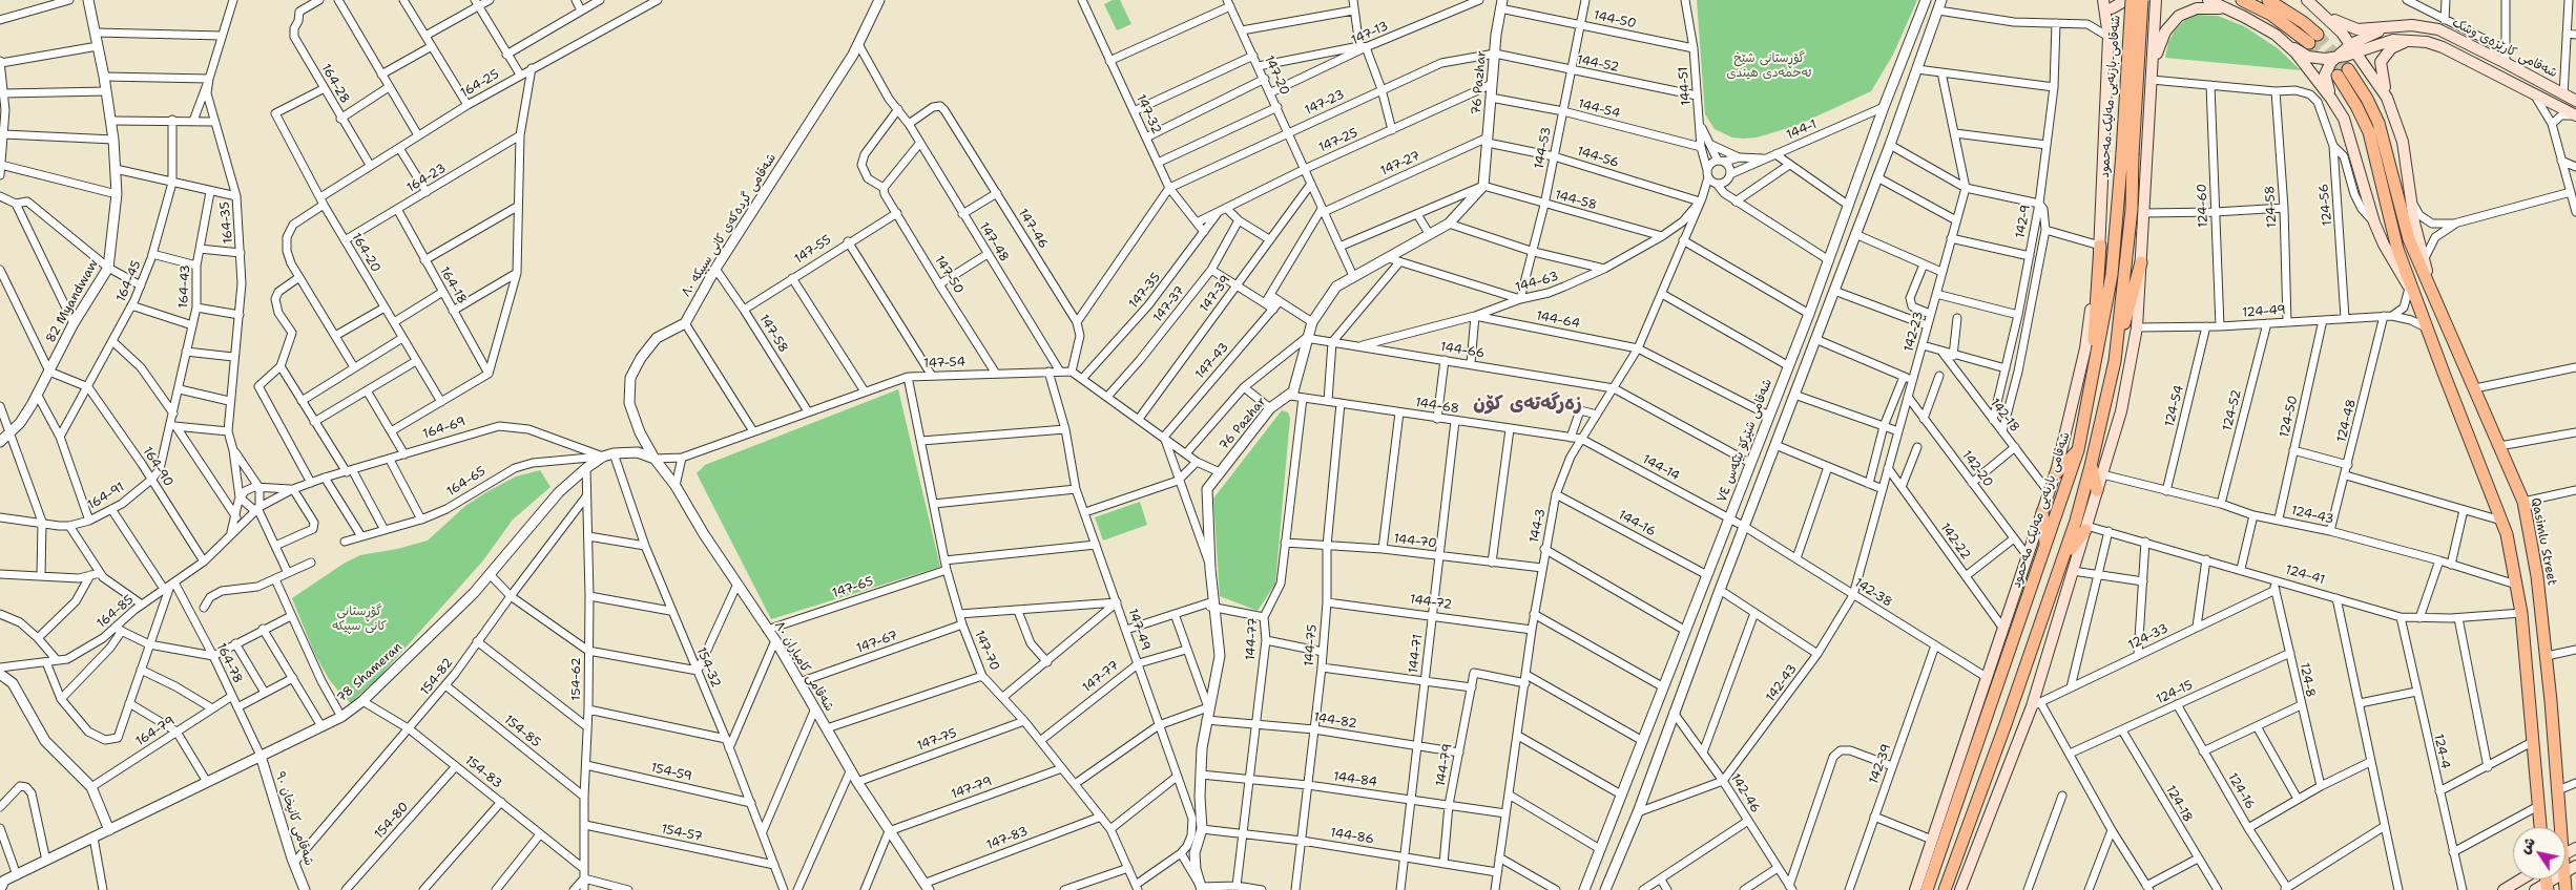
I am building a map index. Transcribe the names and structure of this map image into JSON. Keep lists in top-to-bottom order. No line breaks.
{"streets":{"main road":["شەقامی کارێزەی وشک","شەقامی بازنەیی مەلیک مەحمود","Qasimlu Street"],"street":["144-50","147-13","144-52","147-20","76 Pazhar","164-28","164-25","144-51","147-23","144-54","147-32","144-1","147-25","144-53","144-56","147-27","164-23","144-58","124-56","124-60","124-58","142-9","164-35","شەقامی گردەکەی کانی سپیکە ٨٠","147-46","147-48","147-55","164-20","147-50","164-45","144-63","164-18","164-43","147-35","147-39","82 Myandwaw","147-37","124-49","144-64","142-23","147-58","144-66","147-43","147-54","144-68","124-54","124-52","142-18","124-50","124-48","164-69","شەقامی شێرکۆ بێکەس ٧٤","164-90","144-14","142-20","164-65","164-91","124-43","144-16","144-3","144-70","142-22","124-41","147-65","142-38","144-72","164-85","147-49","124-33","144-77","147-67","144-75","147-70","144-71","164-78","شەقامی کامیاران ٨٠","154-32","78 Shameran","154-82","147-77","154-62","124-8","142-43","124-15","144-82","164-79","154-85","147-75","124-4","142-39","144-79","154-83","154-59","144-84","147-79","124-16","142-46","124-18","شەقامی کانیخان ٩٠","154-80","154-57","144-86","147-83"]},"crossings":[["144-50","76 Pazhar"],["144-50","144-51"],["144-50","144-53"],["147-13","147-20"],["144-52","76 Pazhar"],["144-52","144-51"],["144-52","147-23"],["144-52","144-53"],["147-20","147-23"],["147-20","147-25"],["147-20","147-27"],["147-20","147-39"],["147-20","147-43"],["76 Pazhar","147-23"],["76 Pazhar","144-54"],["76 Pazhar","147-25"],["76 Pazhar","144-56"],["76 Pazhar","147-27"],["76 Pazhar","144-58"],["76 Pazhar","144-68"],["76 Pazhar","144-82"],["76 Pazhar","144-84"],["76 Pazhar","144-86"],["164-28","164-25"],["164-28","164-20"],["164-25","164-20"],["144-51","144-54"],["144-51","144-1"],["144-51","144-3"],["147-23","147-32"],["144-54","144-53"],["147-32","147-25"],["147-32","147-35"],["144-1","شەقامی شێرکۆ بێکەس ٧٤"],["144-1","144-3"],["147-25","147-35"],["144-53","144-56"],["144-53","144-58"],["144-53","144-63"],["144-56","147-27"],["144-56","144-63"],["144-56","144-3"],["147-27","147-43"],["164-23","164-20"],["164-23","164-18"],["144-58","144-63"],["124-56","124-58"],["124-56","124-49"],["124-60","124-49"],["124-58","124-49"],["142-9","142-18"],["164-35","164-69"],["164-35","164-85"],["شەقامی گردەکەی کانی سپیکە ٨٠","147-48"],["شەقامی گردەکەی کانی سپیکە ٨٠","147-58"],["147-46","147-48"],["147-48","147-54"],["147-55","147-50"],["147-55","147-58"],["147-50","147-54"],["164-45","164-90"],["144-63","144-64"],["144-63","144-66"],["144-63","144-3"],["164-43","164-91"],["124-49","124-54"],["124-49","124-52"],["124-49","124-50"],["124-49","124-48"],["144-64","شەقامی شێرکۆ بێکەس ٧٤"],["144-64","144-3"],["142-23","142-20"],["142-23","142-22"],["142-23","142-38"],["142-23","142-43"],["147-58","147-54"],["144-66","شەقامی شێرکۆ بێکەس ٧٤"],["144-66","144-3"],["147-54","147-49"],["147-54","147-70"],["147-54","شەقامی کامیاران ٨٠"],["147-54","78 Shameran"],["144-68","144-14"],["144-68","144-3"],["144-68","144-77"],["144-68","144-75"],["144-68","144-71"],["124-54","124-43"],["124-52","124-43"],["124-50","124-43"],["124-48","124-43"],["164-69","164-65"],["164-69","164-85"],["164-69","78 Shameran"],["شەقامی شێرکۆ بێکەس ٧٤","144-14"],["شەقامی شێرکۆ بێکەس ٧٤","144-16"],["164-90","164-91"],["164-90","164-85"],["144-14","144-3"],["144-14","142-38"],["164-65","78 Shameran"],["164-91","164-78"],["144-16","144-3"],["144-3","144-70"],["144-3","144-72"],["144-3","144-79"],["144-3","144-84"],["144-3","144-86"],["144-70","144-77"],["144-70","144-75"],["144-70","144-71"],["124-41","124-8"],["124-41","124-4"],["147-65","147-70"],["147-65","شەقامی کامیاران ٨٠"],["142-38","142-43"],["142-38","142-39"],["144-72","144-75"],["144-72","144-71"],["164-85","164-78"],["147-49","147-77"],["124-33","124-8"],["144-77","144-82"],["144-77","144-84"],["144-77","144-86"],["147-67","147-70"],["147-67","شەقامی کامیاران ٨٠"],["144-75","144-82"],["144-75","144-84"],["144-75","144-86"],["147-70","147-77"],["147-70","147-75"],["147-70","147-79"],["147-70","147-83"],["144-71","144-82"],["144-71","144-84"],["144-71","144-86"],["164-78","78 Shameran"],["164-78","164-79"],["164-78","شەقامی کانیخان ٩٠"],["شەقامی کامیاران ٨٠","78 Shameran"],["شەقامی کامیاران ٨٠","147-75"],["شەقامی کامیاران ٨٠","147-79"],["شەقامی کامیاران ٨٠","147-83"],["154-32","78 Shameran"],["154-32","154-59"],["154-32","154-57"],["78 Shameran","154-62"],["78 Shameran","154-83"],["78 Shameran","شەقامی کانیخان ٩٠"],["154-82","154-62"],["154-82","154-85"],["154-82","154-83"],["154-82","شەقامی کانیخان ٩٠"],["154-62","154-85"],["154-62","154-83"],["154-62","154-59"],["154-62","154-57"],["124-8","124-15"],["142-43","142-46"],["124-15","124-16"],["124-15","124-18"],["144-82","144-79"],["144-79","144-84"],["144-79","144-86"],["154-83","154-80"]],"districts":["زەرگەتەی کۆن"],"parks":["گۆڕستانی شێخ ئەحمەدی هیندی","گۆڕستانی کانی سپیکە"],"north":"top left"}
